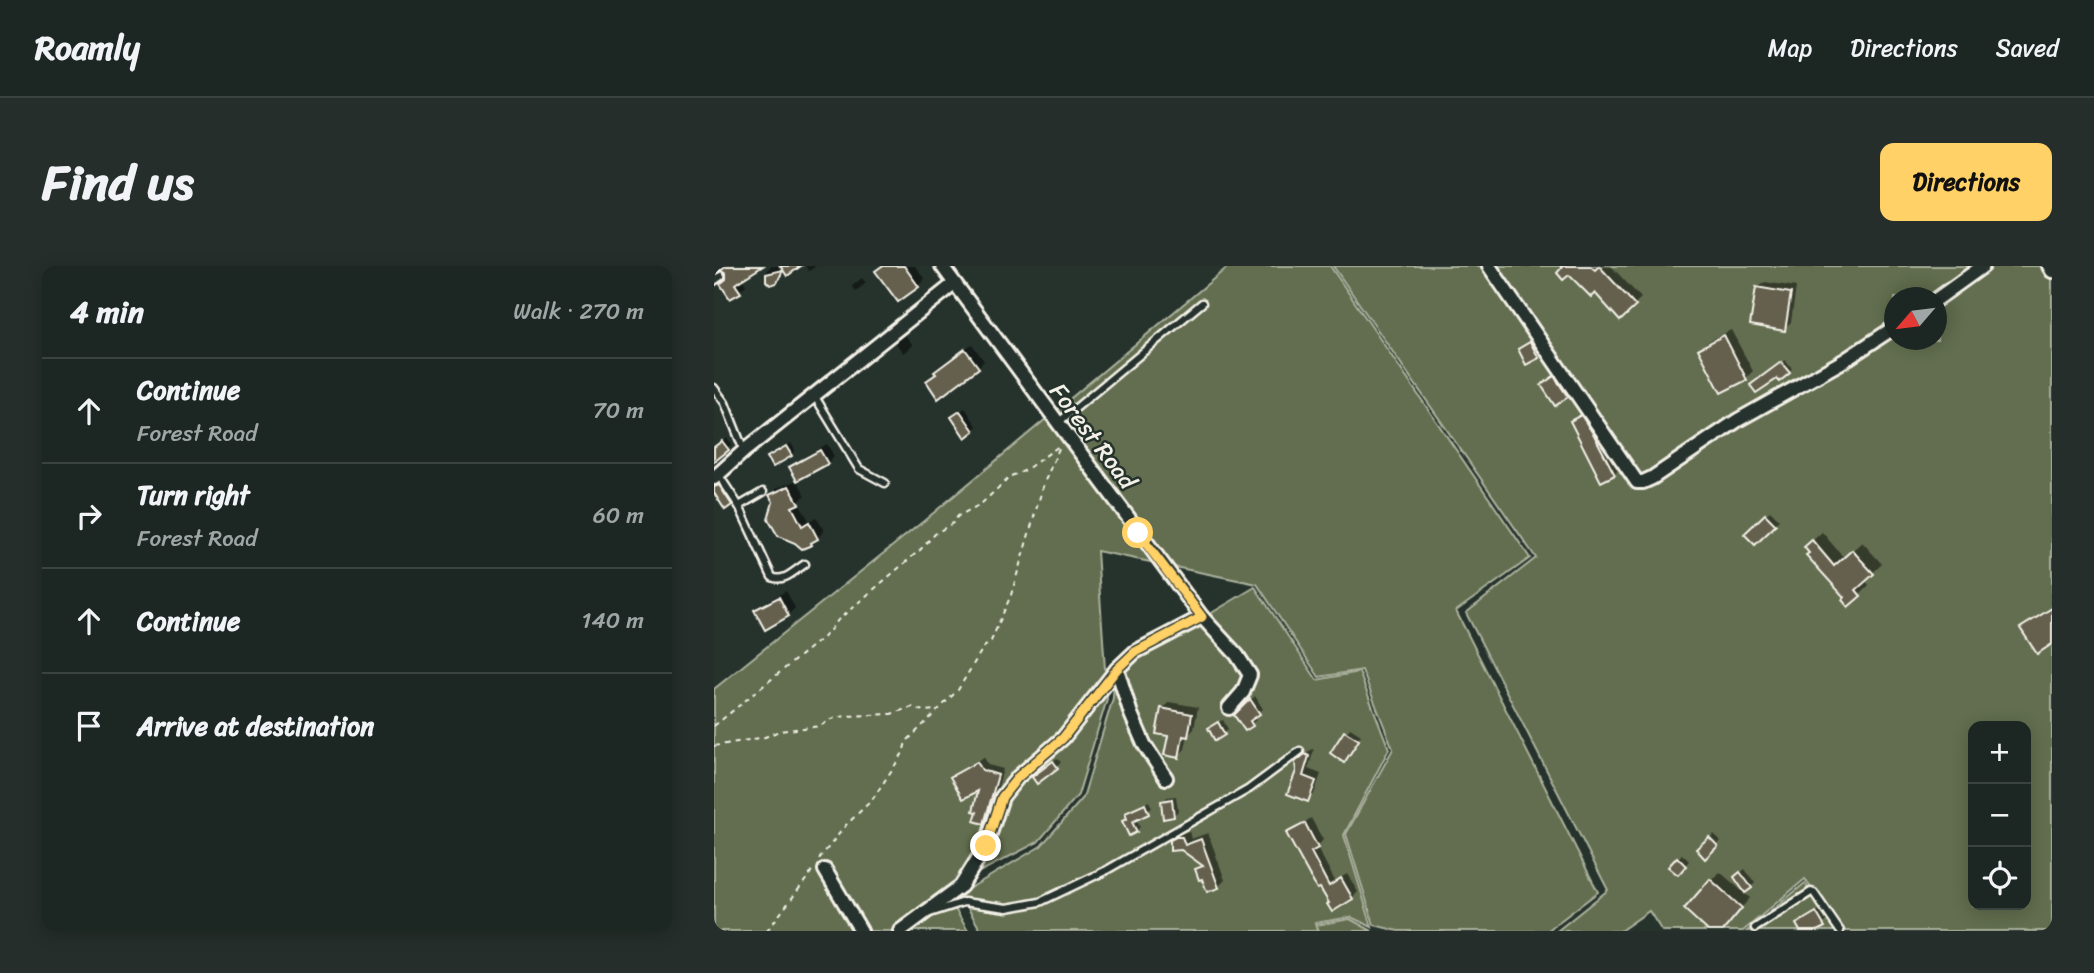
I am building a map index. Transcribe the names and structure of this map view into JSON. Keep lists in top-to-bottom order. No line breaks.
{"streets":{"street":["Forest Road"]},"north":"bottom left","page":{"header":"Roamly","nav":["Map","Directions","Saved"],"title":"Find us","buttons":"Directions","heading":["4 min","Walk · 270 m"],"list":[["Continue","Forest Road","70 m"],["Turn right","Forest Road","60 m"],["Continue","140 m"],"Arrive at destination"],"map_buttons":["+","−"]}}
